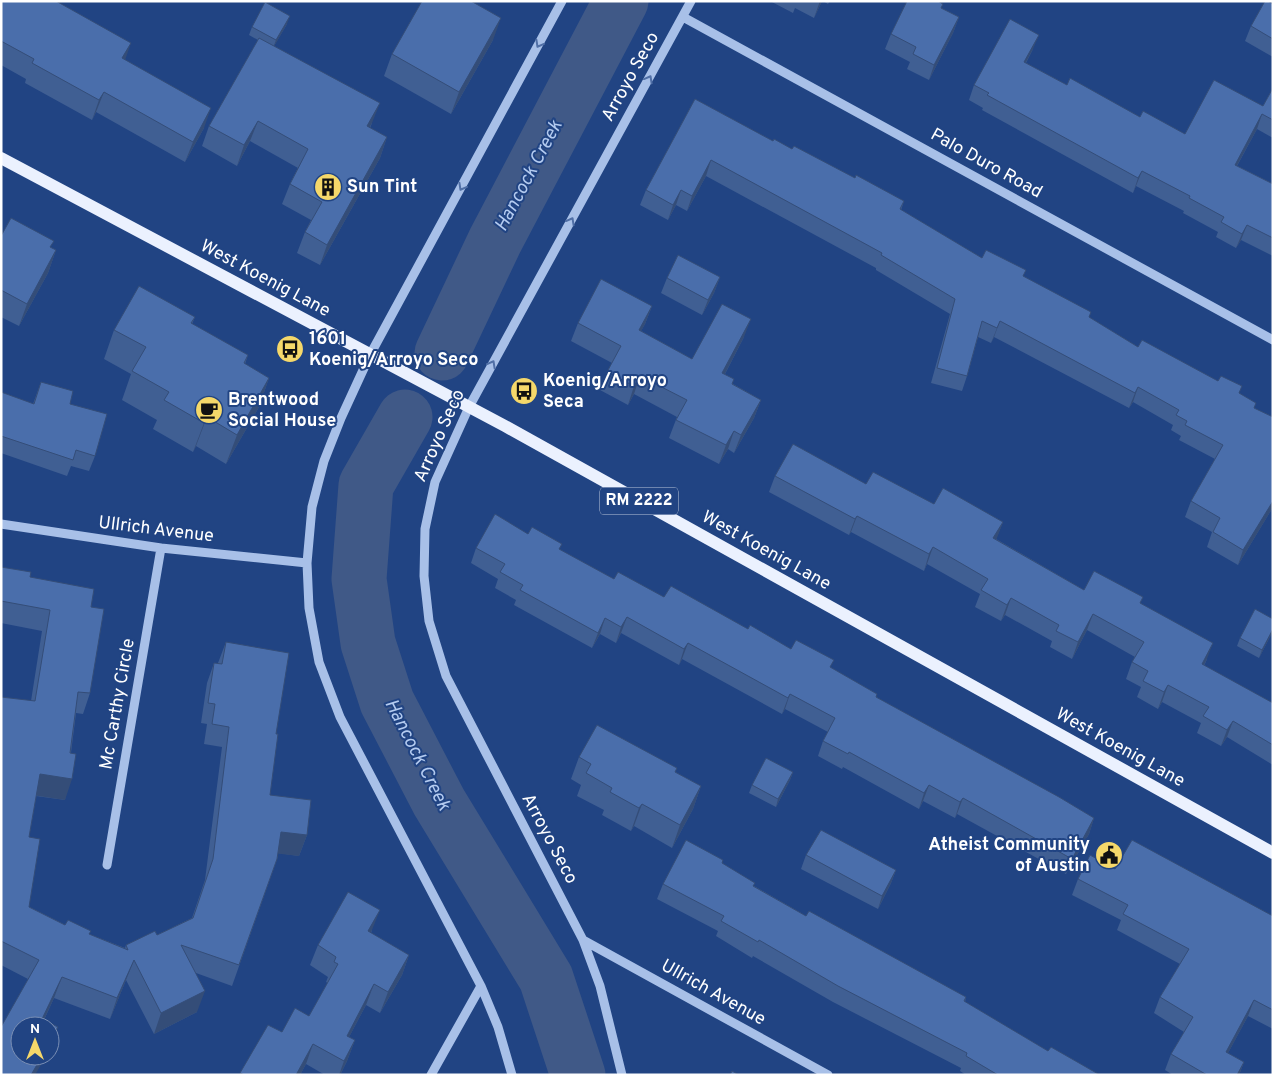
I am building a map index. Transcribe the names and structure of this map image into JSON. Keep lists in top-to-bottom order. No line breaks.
{"streets":{"main road":["West Koenig Lane","RM 2222"],"street":["Arroyo Seco","Palo Duro Road","Ullrich Avenue","Mc Carthy Circle"]},"crossings":[["Arroyo Seco","Palo Duro Road"],["Arroyo Seco","West Koenig Lane"],["Arroyo Seco","Ullrich Avenue"],["Ullrich Avenue","Mc Carthy Circle"]],"one_way":["Arroyo Seco"],"water":["Hancock Creek"],"places":{"building":["Sun Tint"],"bus stop":["1601 Koenig/Arroyo Seco","Koenig/Arroyo Seca"],"cafe":["Brentwood Social House"],"public building":["Atheist Community of Austin"]},"north":"top"}
